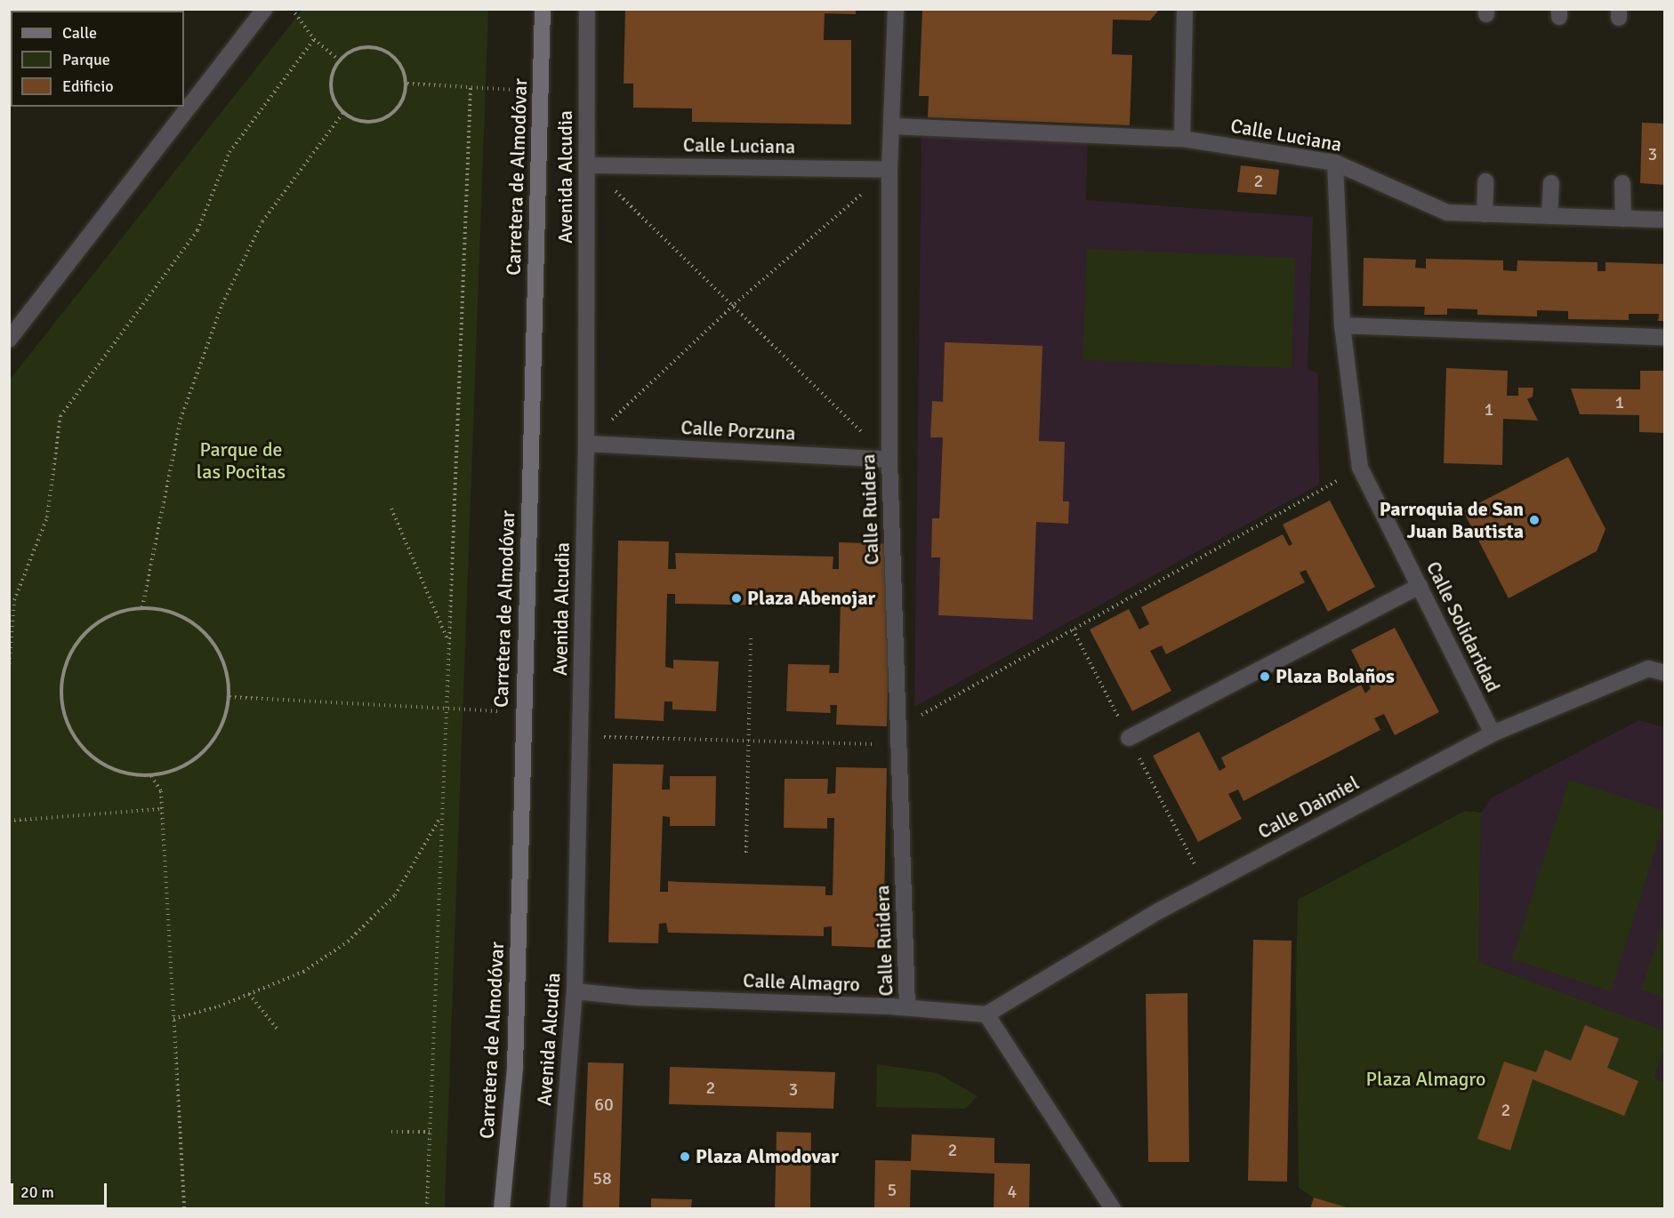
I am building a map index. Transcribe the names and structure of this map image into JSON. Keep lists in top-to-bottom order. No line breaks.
{"streets":{"main road":["Carretera de Almodóvar"],"street":["Calle Luciana","Avenida Alcudia","Calle Porzuna","Calle Ruidera","Calle Solidaridad","Calle Daimiel","Calle Almagro"]},"crossings":[["Calle Luciana","Avenida Alcudia"],["Calle Luciana","Calle Ruidera"],["Calle Luciana","Calle Solidaridad"],["Avenida Alcudia","Calle Porzuna"],["Avenida Alcudia","Calle Almagro"],["Calle Porzuna","Calle Ruidera"],["Calle Ruidera","Calle Almagro"],["Calle Solidaridad","Calle Daimiel"],["Calle Daimiel","Calle Almagro"]],"parks":["Parque de las Pocitas","Plaza Almagro"],"places":["Parroquia de San Juan Bautista","Plaza Abenojar","Plaza Bolaños","Plaza Almodovar"],"house_numbers":["3","2","1","1","2","3","60","2","2","58","5","4"],"legend":["Calle","Parque","Edificio"],"scale_bar":"20 m"}
